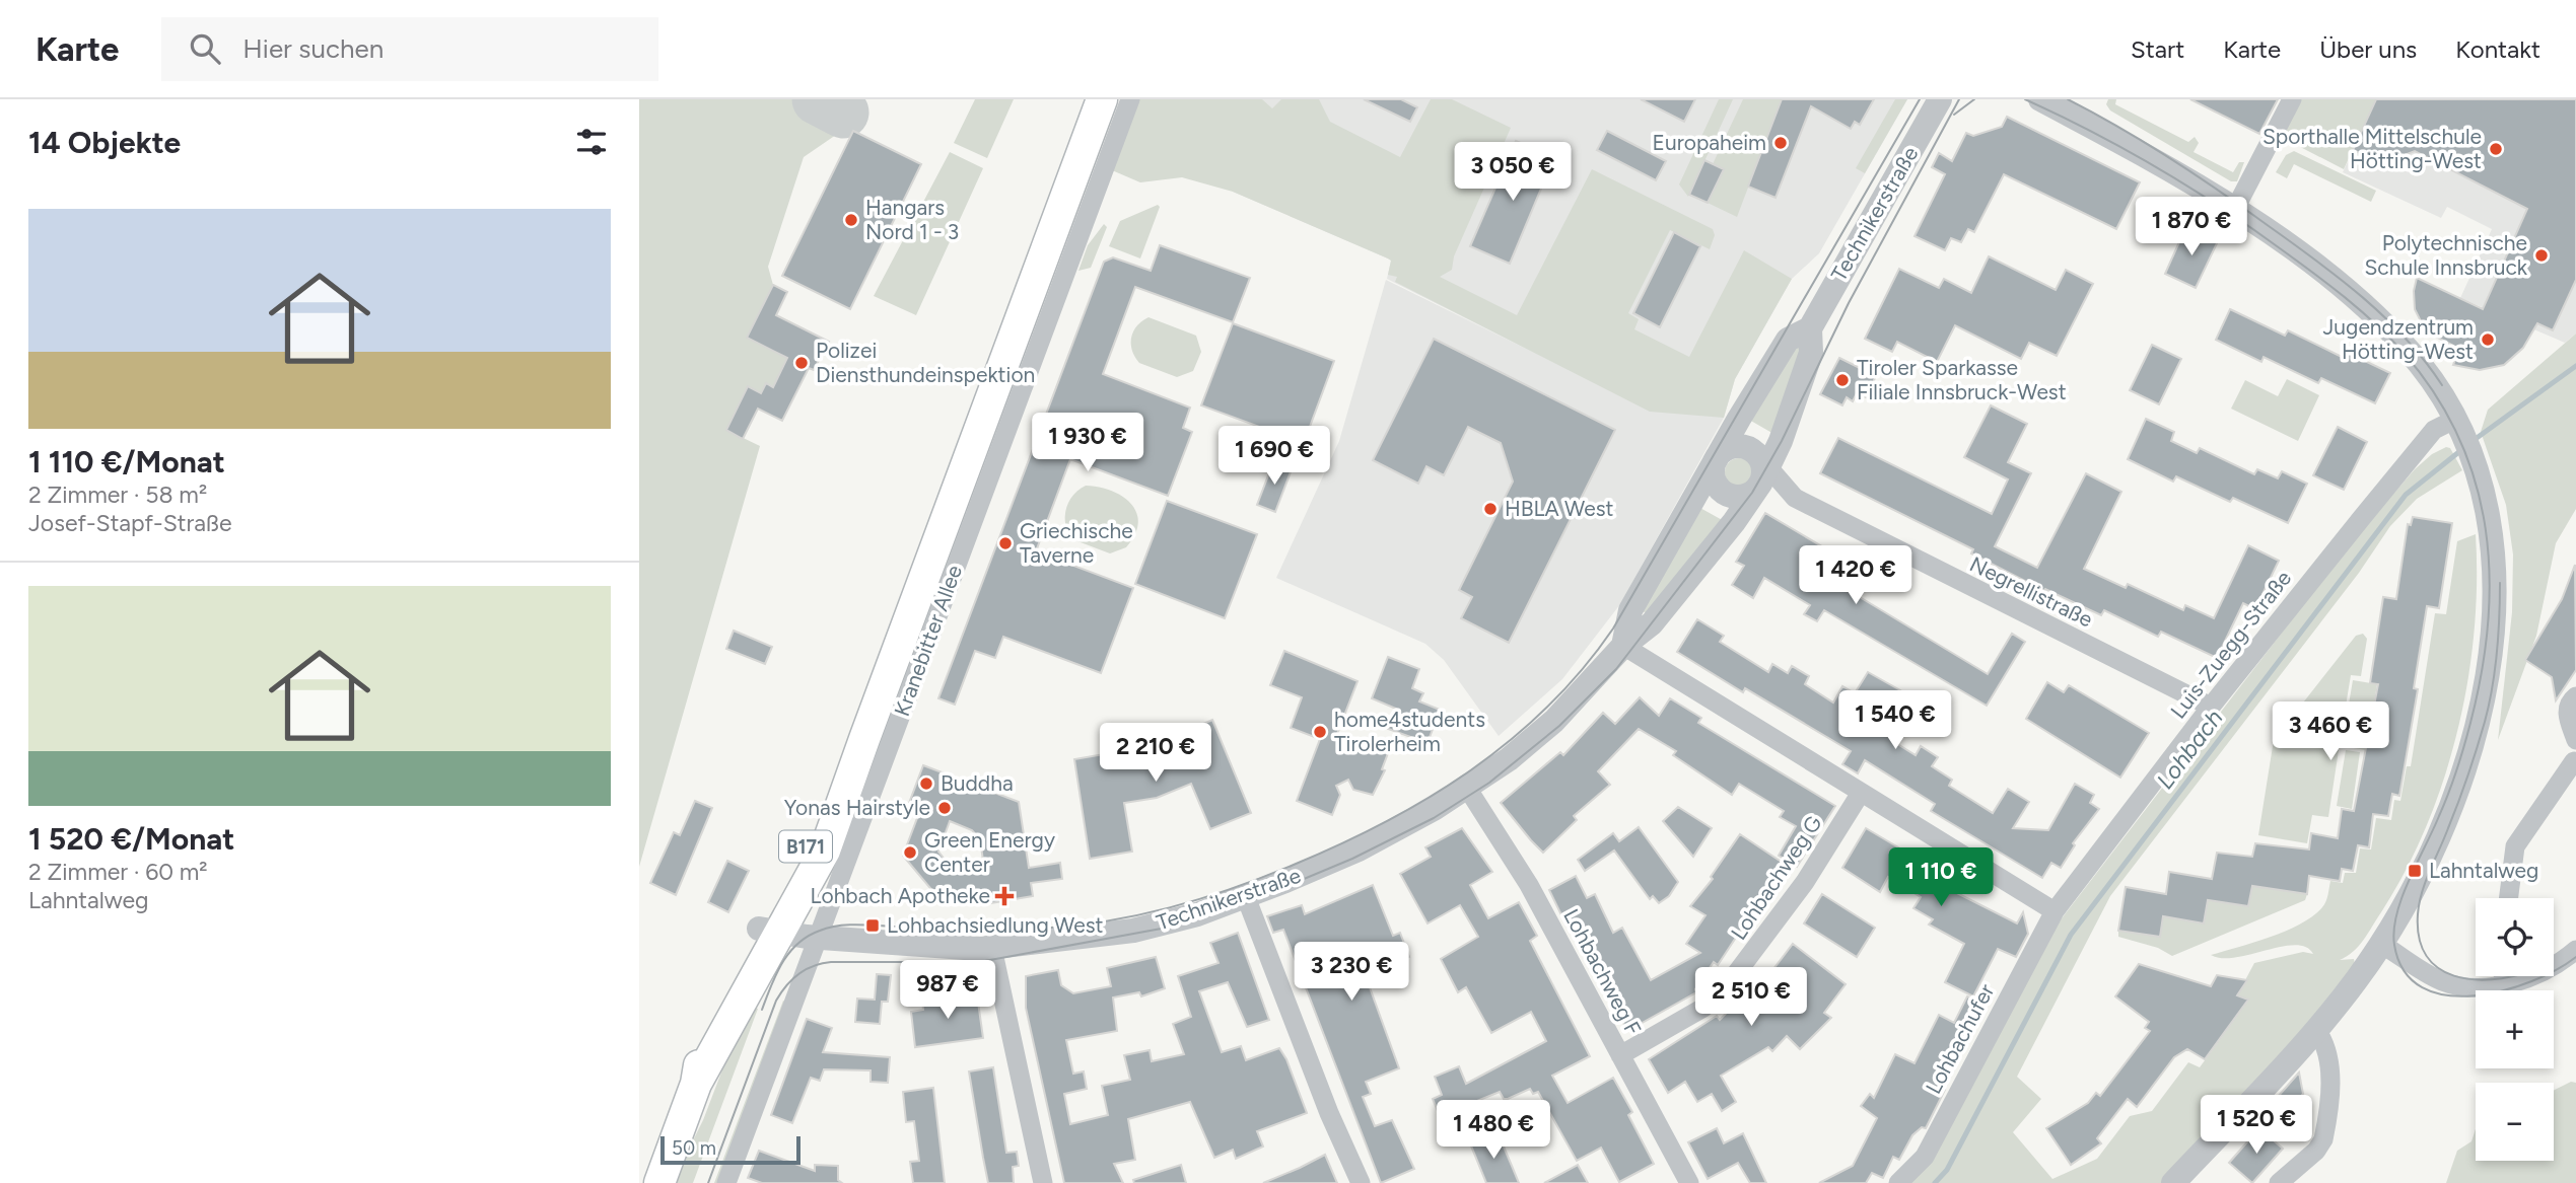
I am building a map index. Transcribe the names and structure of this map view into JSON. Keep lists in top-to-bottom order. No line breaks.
{"streets":{"main road":["Kranebitter Allee","B171"],"street":["Technikerstraße","Negrellistraße","Luis-Zuegg-Straße","Lohbachweg G","Lohbachweg F","Lohbachufer"]},"crossings":[["Technikerstraße","Negrellistraße"],["Technikerstraße","Kranebitter Allee"],["Technikerstraße","Lohbachweg F"],["Negrellistraße","Luis-Zuegg-Straße"],["Luis-Zuegg-Straße","Lohbachufer"],["Lohbachweg G","Lohbachweg F"]],"water":["Lohbach"],"places":{"other":["Europaheim","Sporthalle Mittelschule Hötting-West","Hangars Nord 1 - 3","Polytechnische Schule Innsbruck","Jugendzentrum Hötting-West","Polizei Diensthundeinspektion","Tiroler Sparkasse Filiale Innsbruck-West","HBLA West","Griechische Taverne","home4students Tirolerheim","Buddha","Yonas Hairstyle","Green Energy Center"],"transit":["Lahntalweg","Lohbachsiedlung West"],"health":["Lohbach Apotheke"]},"scale_bar":"50 m","page":{"header":"Karte","search":"Hier suchen","nav":["Start","Karte","Über uns","Kontakt"],"heading":"14 Objekte","price":["3 050 €","1 870 €","1 930 €","1 690 €","1 420 €","1 540 €","3 460 €","2 210 €","1 110 €","3 230 €","987 €","2 510 €","1 520 €","1 480 €"],"list":[{"name":"1 110 €/Monat","note":"2 Zimmer · 58 m² · Josef-Stapf-Straße"},{"name":"1 520 €/Monat","note":"2 Zimmer · 60 m² · Lahntalweg"}],"map_buttons":["+","−"],"scale":"50 m"}}
